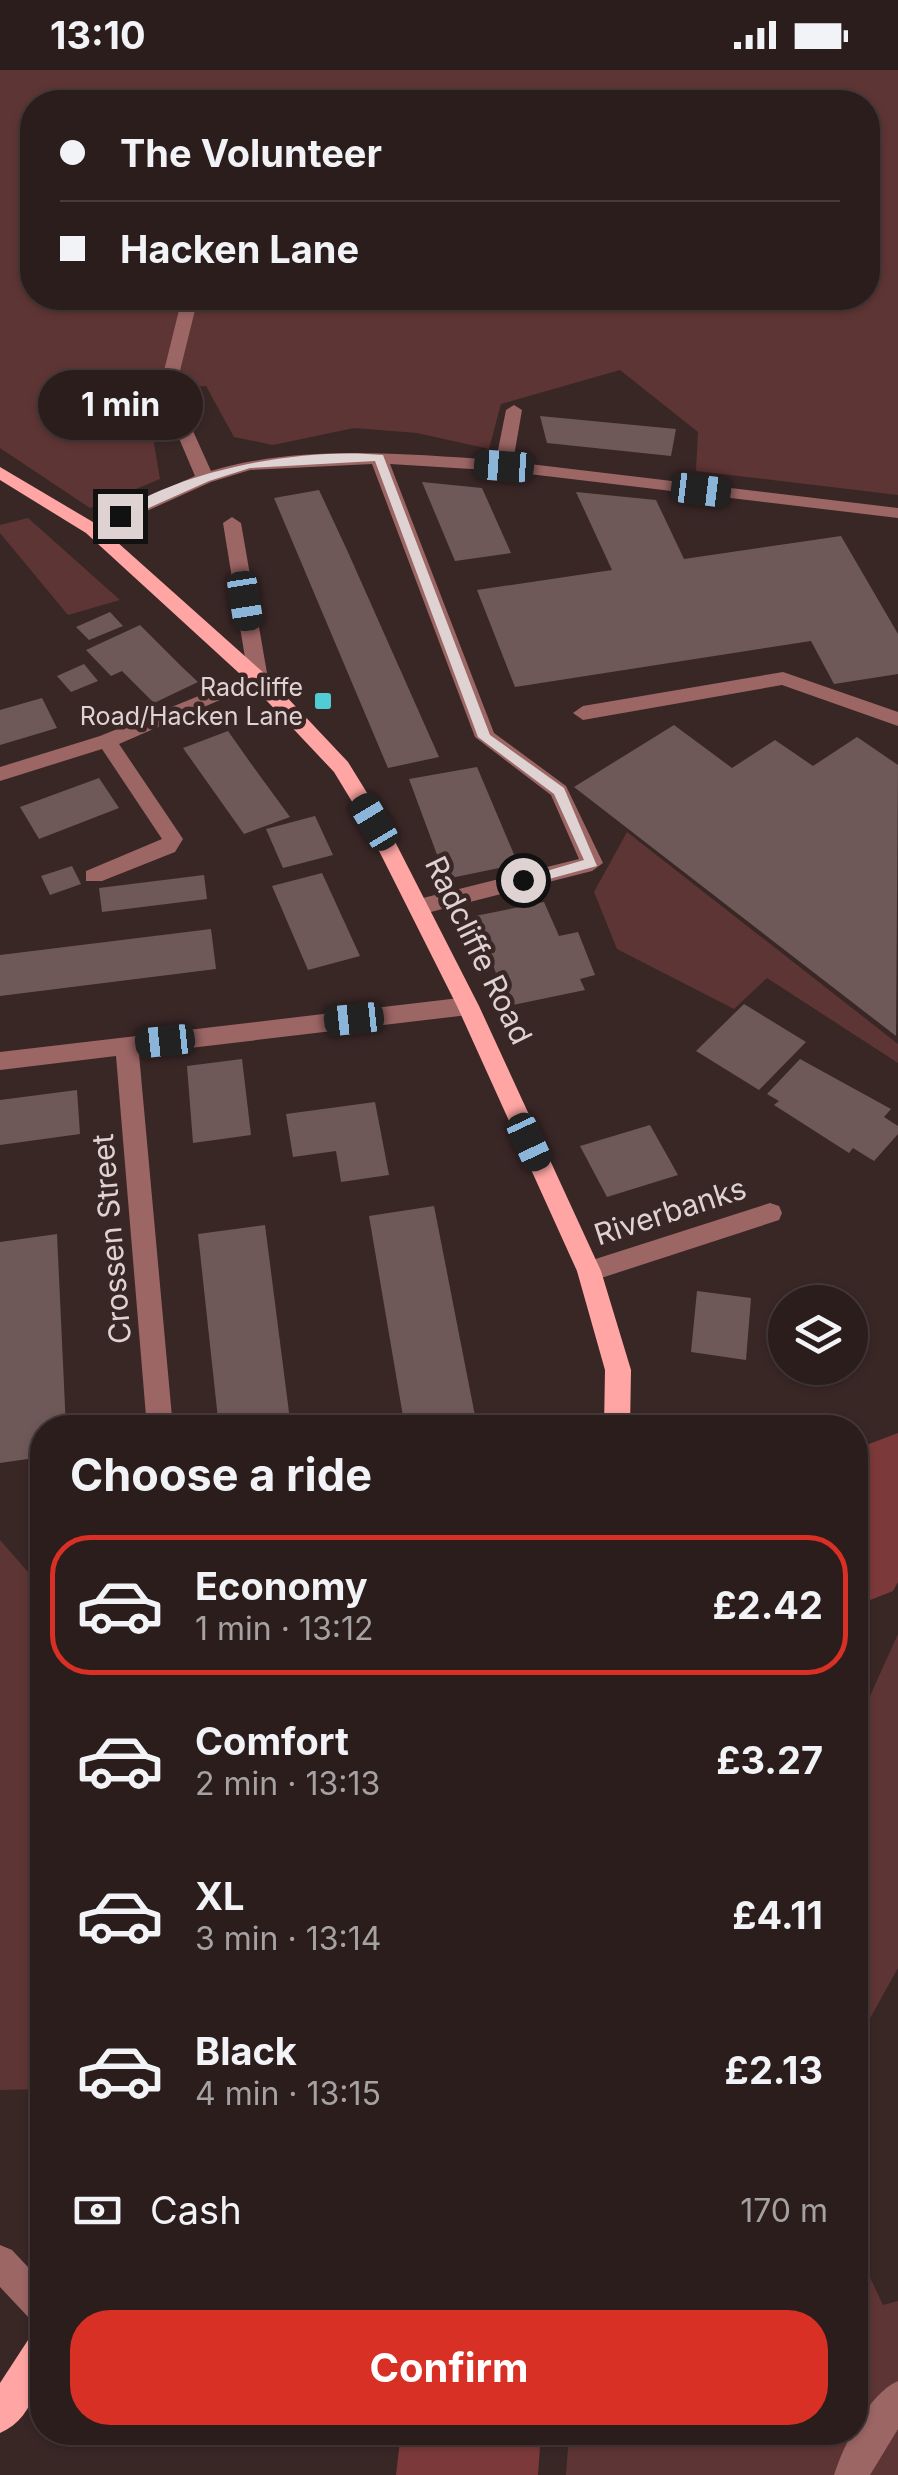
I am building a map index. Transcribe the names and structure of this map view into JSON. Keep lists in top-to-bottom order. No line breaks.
{"streets":{"main road":["Radcliffe Road"],"street":["Riverbanks","Crossen Street"]},"crossings":[["Radcliffe Road","Riverbanks"]],"places":{"transit":["Radcliffe Road/Hacken Lane"]},"page":{"status":"13:10","banner":["The Volunteer","Hacken Lane"],"bubble":"1 min","heading":"Choose a ride","list":[{"name":"Economy","note":"1 min · 13:12","value":"£2.42"},{"name":"Comfort","note":"2 min · 13:13","value":"£3.27"},{"name":"XL","note":"3 min · 13:14","value":"£4.11"},{"name":"Black","note":"4 min · 13:15","value":"£2.13"}],"pay":["Cash","170 m"],"buttons":"Confirm"}}
